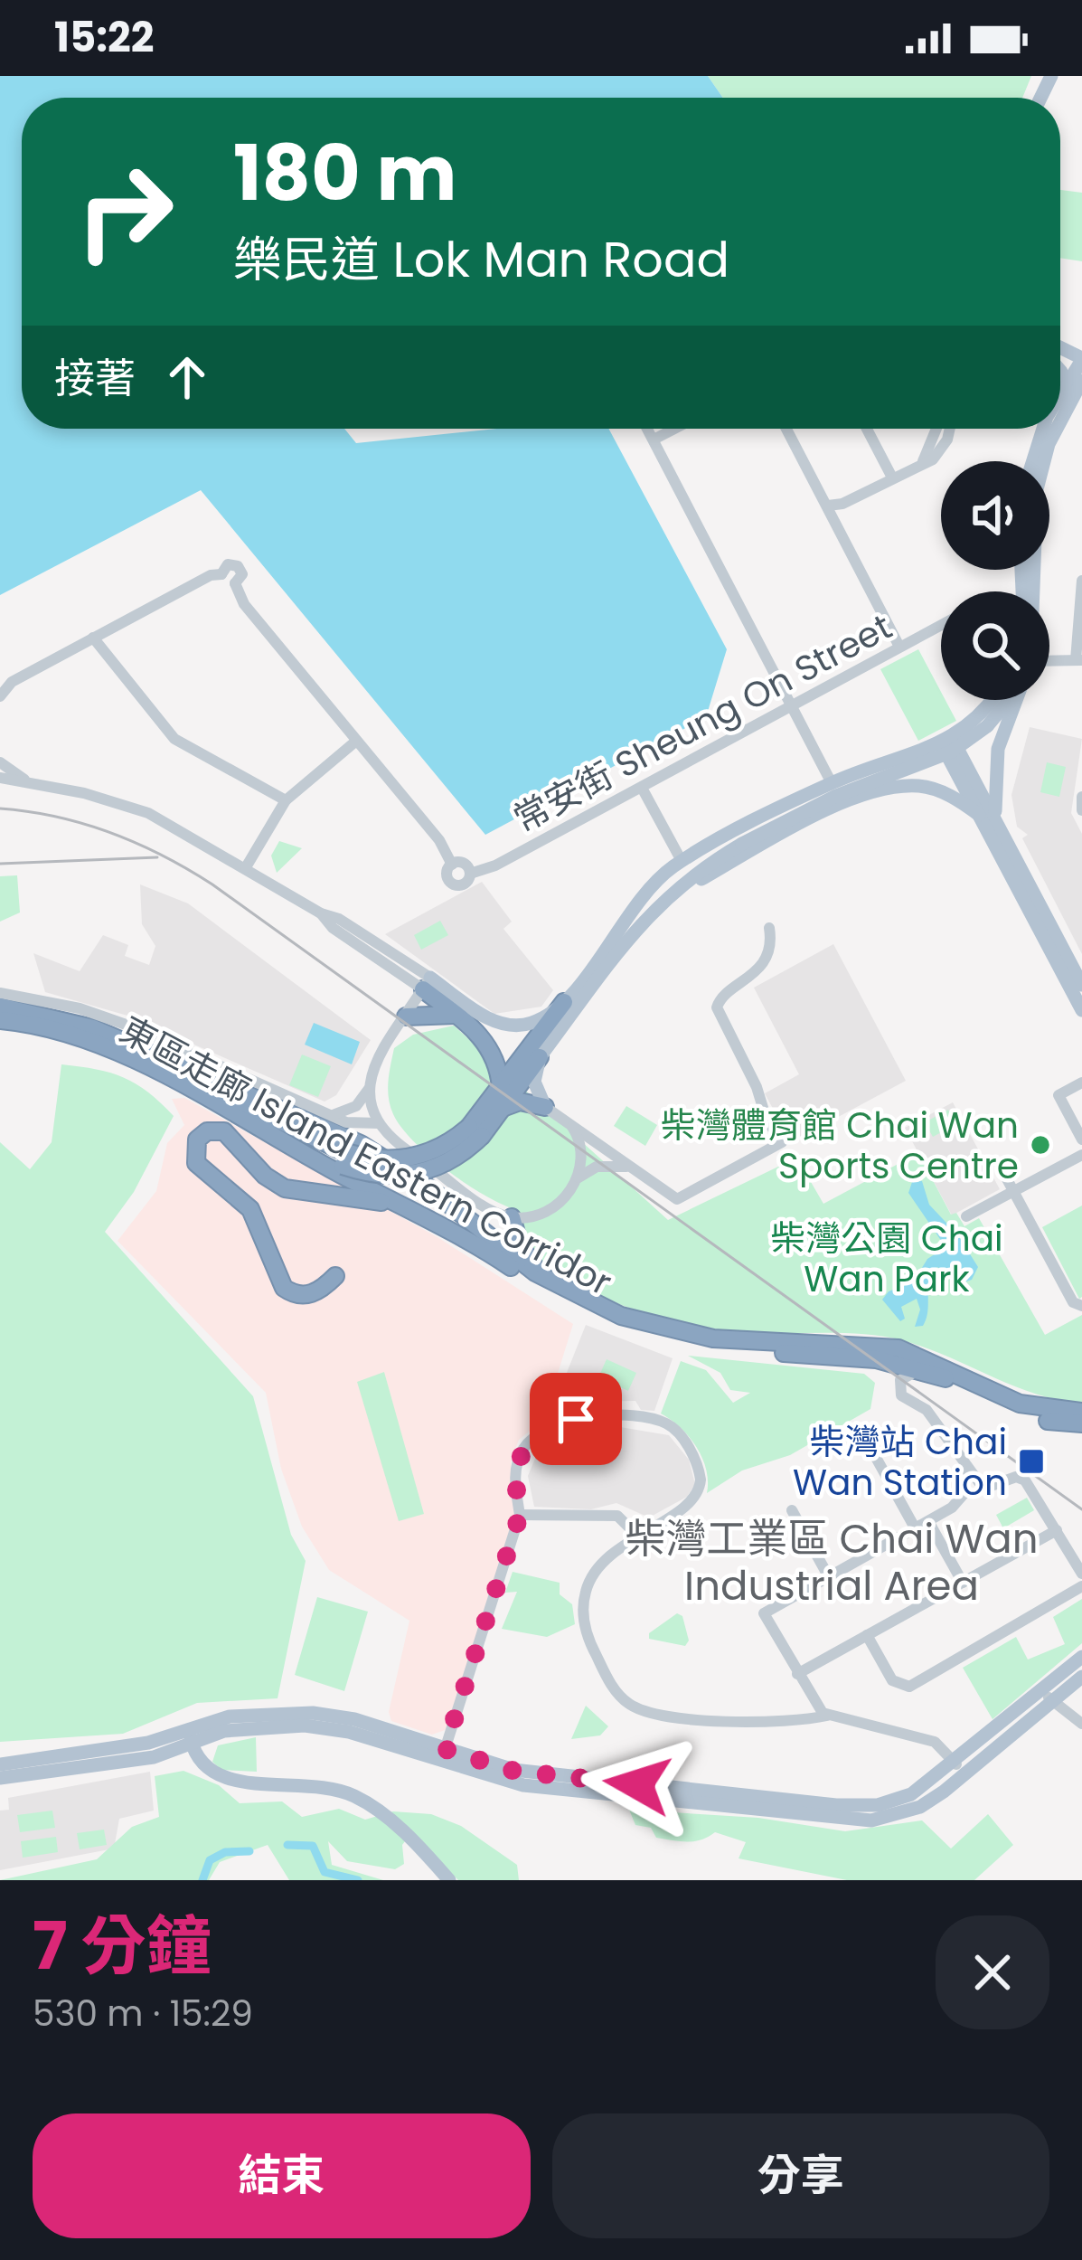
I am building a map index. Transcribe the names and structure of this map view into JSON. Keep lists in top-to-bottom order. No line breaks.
{"streets":{"highway":["東區走廊 Island Eastern Corridor"],"street":["常安街 Sheung On Street"]},"districts":["柴灣工業區 Chai Wan Industrial Area"],"parks":["柴灣公園 Chai Wan Park"],"places":{"other":["柴灣體育館 Chai Wan Sports Centre"],"transit":["柴灣站 Chai Wan Station"]},"page":{"status":"15:22","turn":["180 m","樂民道 Lok Man Road"],"then":"接著","heading":["7 分鐘","530 m · 15:29"],"buttons":["結束","分享"]}}
